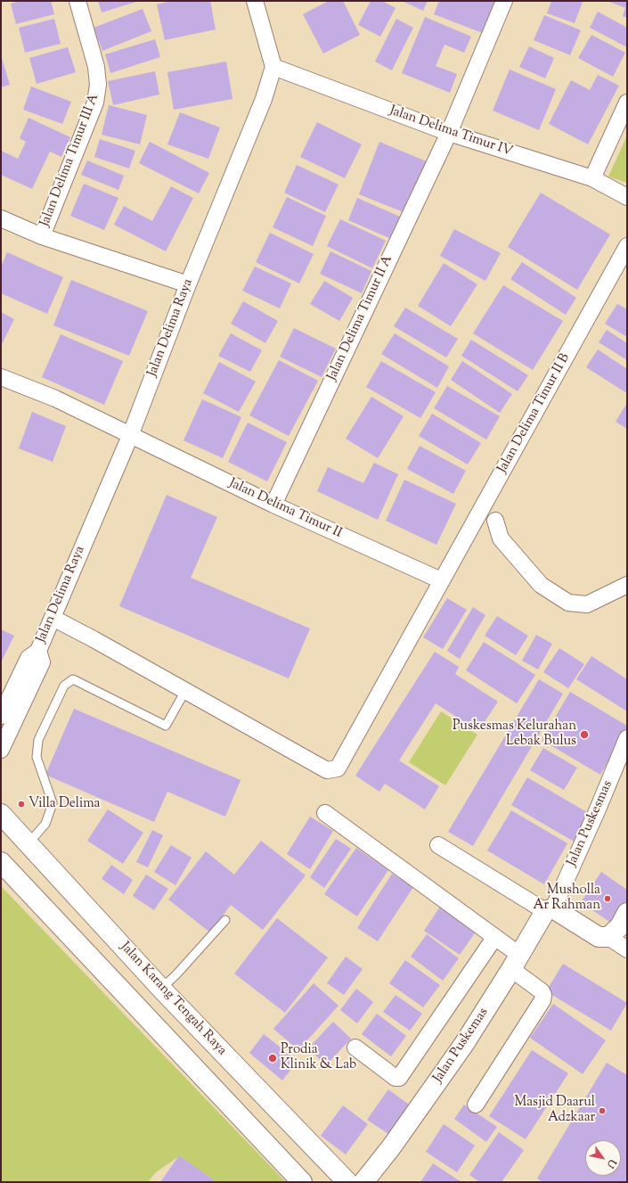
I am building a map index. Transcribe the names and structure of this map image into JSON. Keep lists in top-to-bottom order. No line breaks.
{"streets":{"main road":["Jalan Karang Tengah Raya","Jalan Puskemas"],"street":["Jalan Delima Timur IV","Jalan Delima Timur III A","Jalan Delima Timur II A","Jalan Delima Raya","Jalan Delima Timur II B","Jalan Delima Timur II","Jalan Puskesmas"]},"crossings":[["Jalan Delima Timur IV","Jalan Delima Timur II A"],["Jalan Delima Timur IV","Jalan Delima Raya"],["Jalan Delima Timur II A","Jalan Delima Timur II"],["Jalan Delima Raya","Jalan Delima Timur II"],["Jalan Delima Timur II B","Jalan Delima Timur II"],["Jalan Puskesmas","Jalan Puskemas"]],"places":["Puskesmas Kelurahan Lebak Bulus","Villa Delima","Musholla Ar Rahman","Prodia Klinik & Lab","Masjid Daarul Adzkaar"],"north":"bottom right"}
